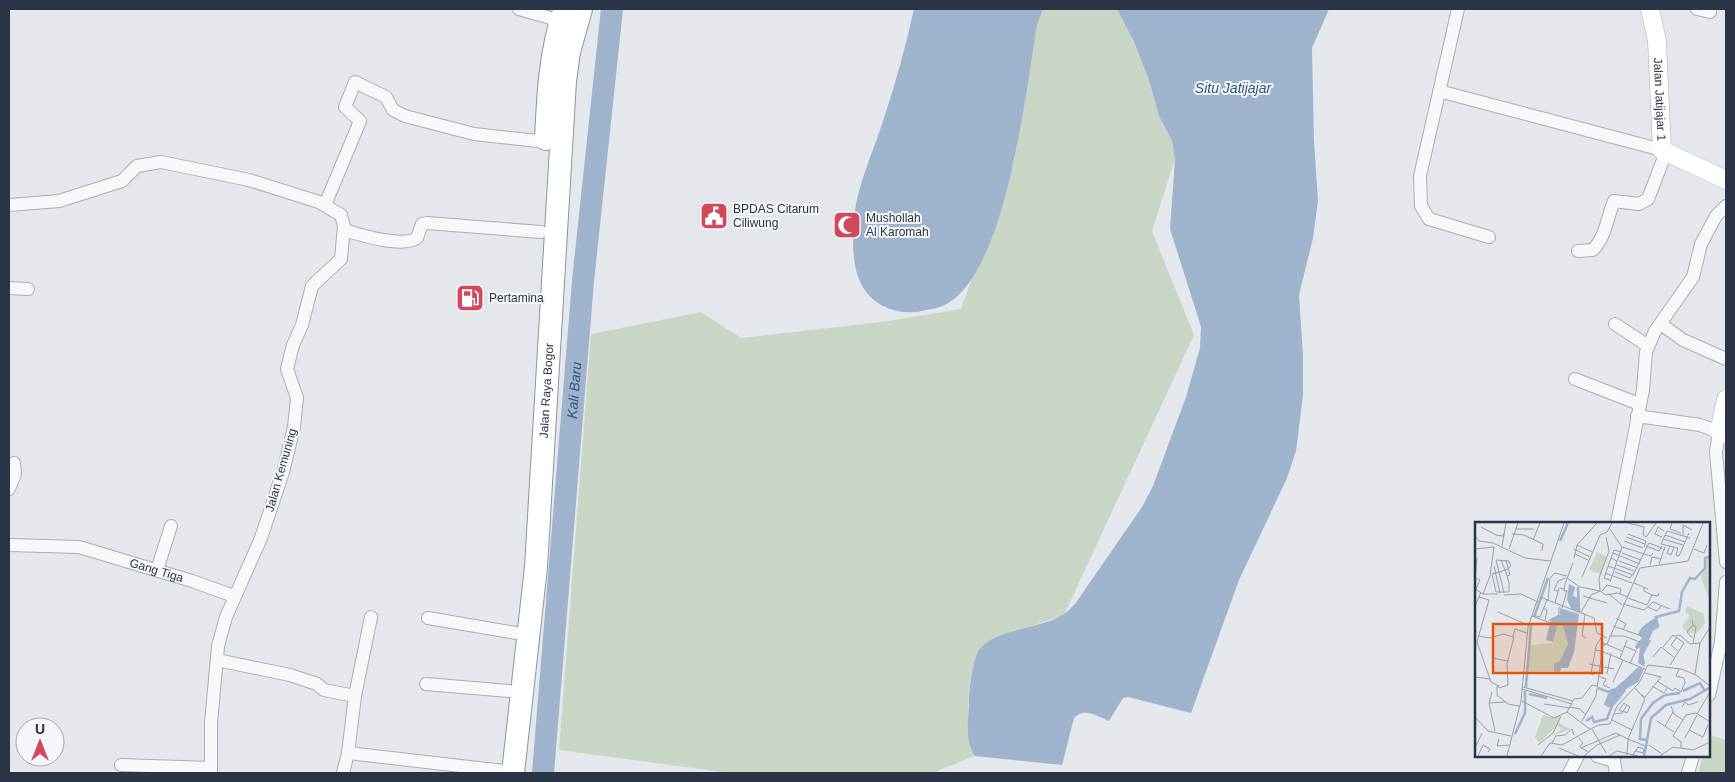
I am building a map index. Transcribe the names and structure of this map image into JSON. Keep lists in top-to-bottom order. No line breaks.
{"streets":{"highway":["Jalan Raya Bogor"],"street":["Jalan Jatijajar 1","Jalan Kemuning","Gang Tiga"]},"crossings":[["Jalan Kemuning","Gang Tiga"]],"water":["Situ Jatijajar","Kali Baru"],"places":{"public building":["BPDAS Citarum Ciliwung"],"mosque":["Mushollah Al Karomah"],"fuel station":["Pertamina"]},"north":"top"}
